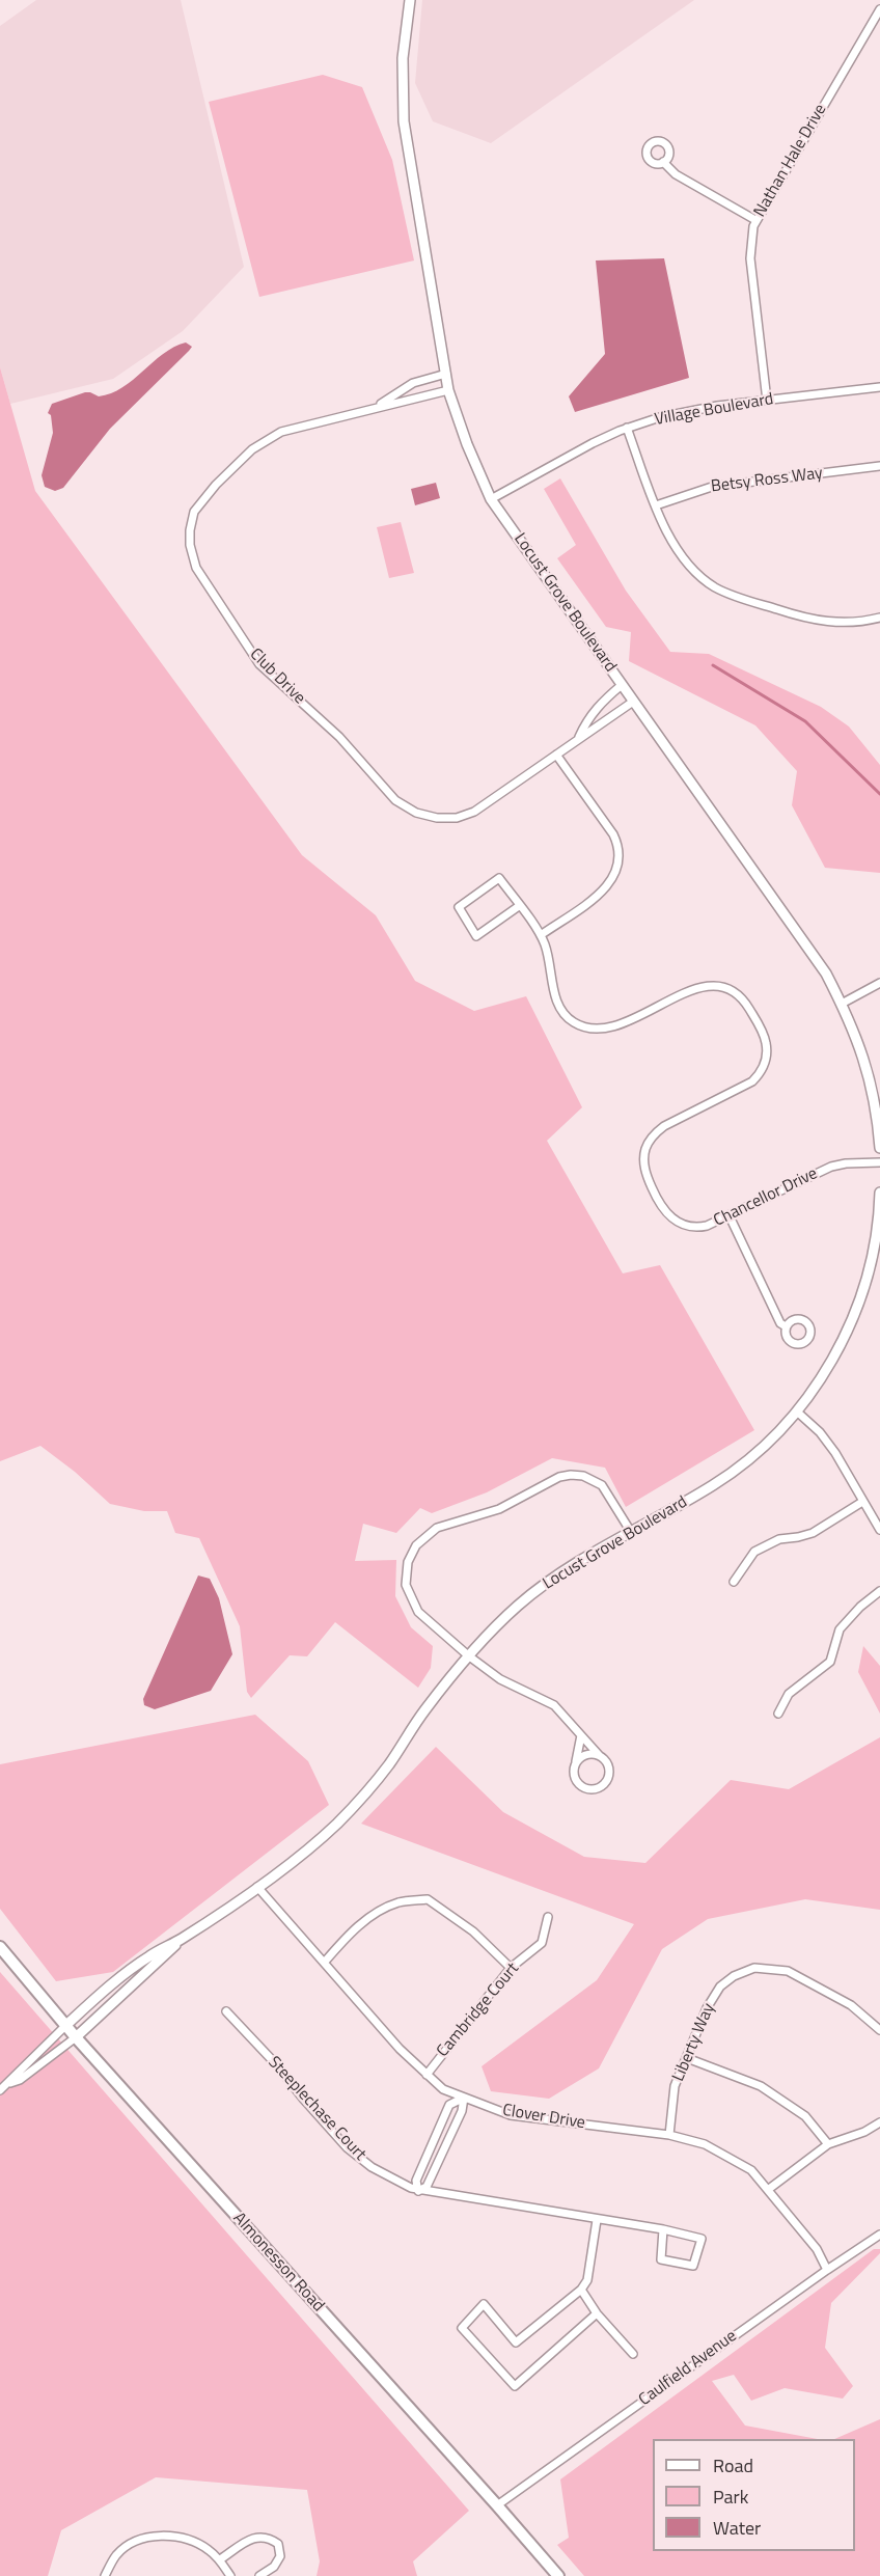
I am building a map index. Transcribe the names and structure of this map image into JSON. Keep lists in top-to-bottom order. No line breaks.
{"streets":{"main road":["Almonesson Road"],"street":["Nathan Hale Drive","Village Boulevard","Betsy Ross Way","Locust Grove Boulevard","Club Drive","Chancellor Drive","Cambridge Court","Liberty Way","Steeplechase Court","Clover Drive","Caulfield Avenue"]},"crossings":[["Nathan Hale Drive","Village Boulevard"],["Village Boulevard","Locust Grove Boulevard"],["Locust Grove Boulevard","Club Drive"],["Locust Grove Boulevard","Clover Drive"],["Cambridge Court","Clover Drive"],["Liberty Way","Clover Drive"],["Clover Drive","Caulfield Avenue"],["Almonesson Road","Caulfield Avenue"]],"legend":["Road","Park","Water"]}
